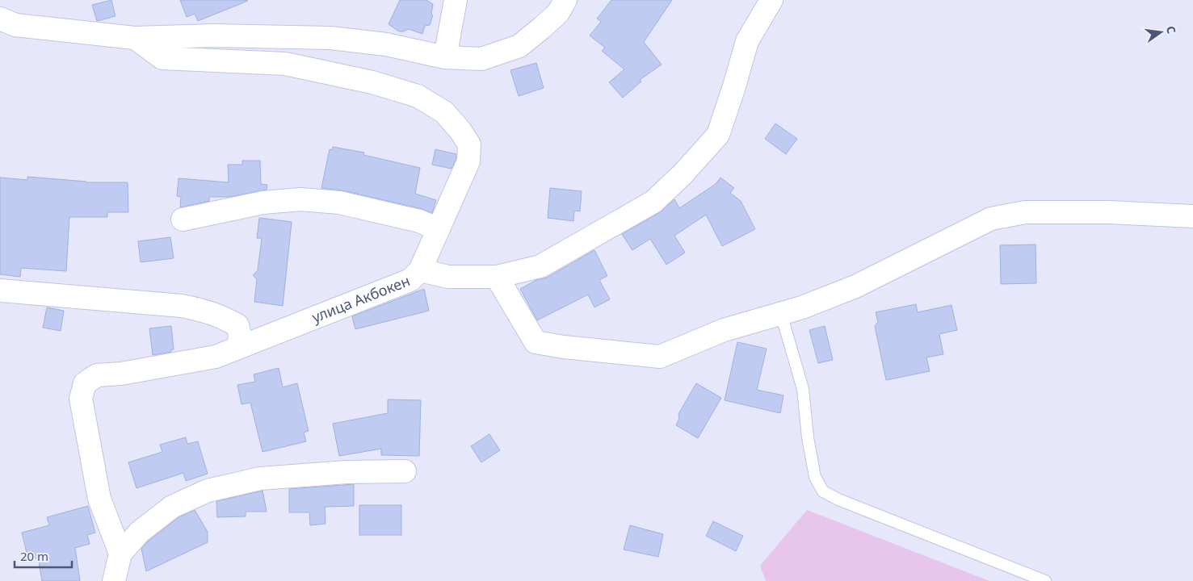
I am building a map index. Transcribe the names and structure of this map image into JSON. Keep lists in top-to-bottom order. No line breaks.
{"streets":{"street":["улица Акбокен"]},"scale_bar":"20 m","north":"right"}
